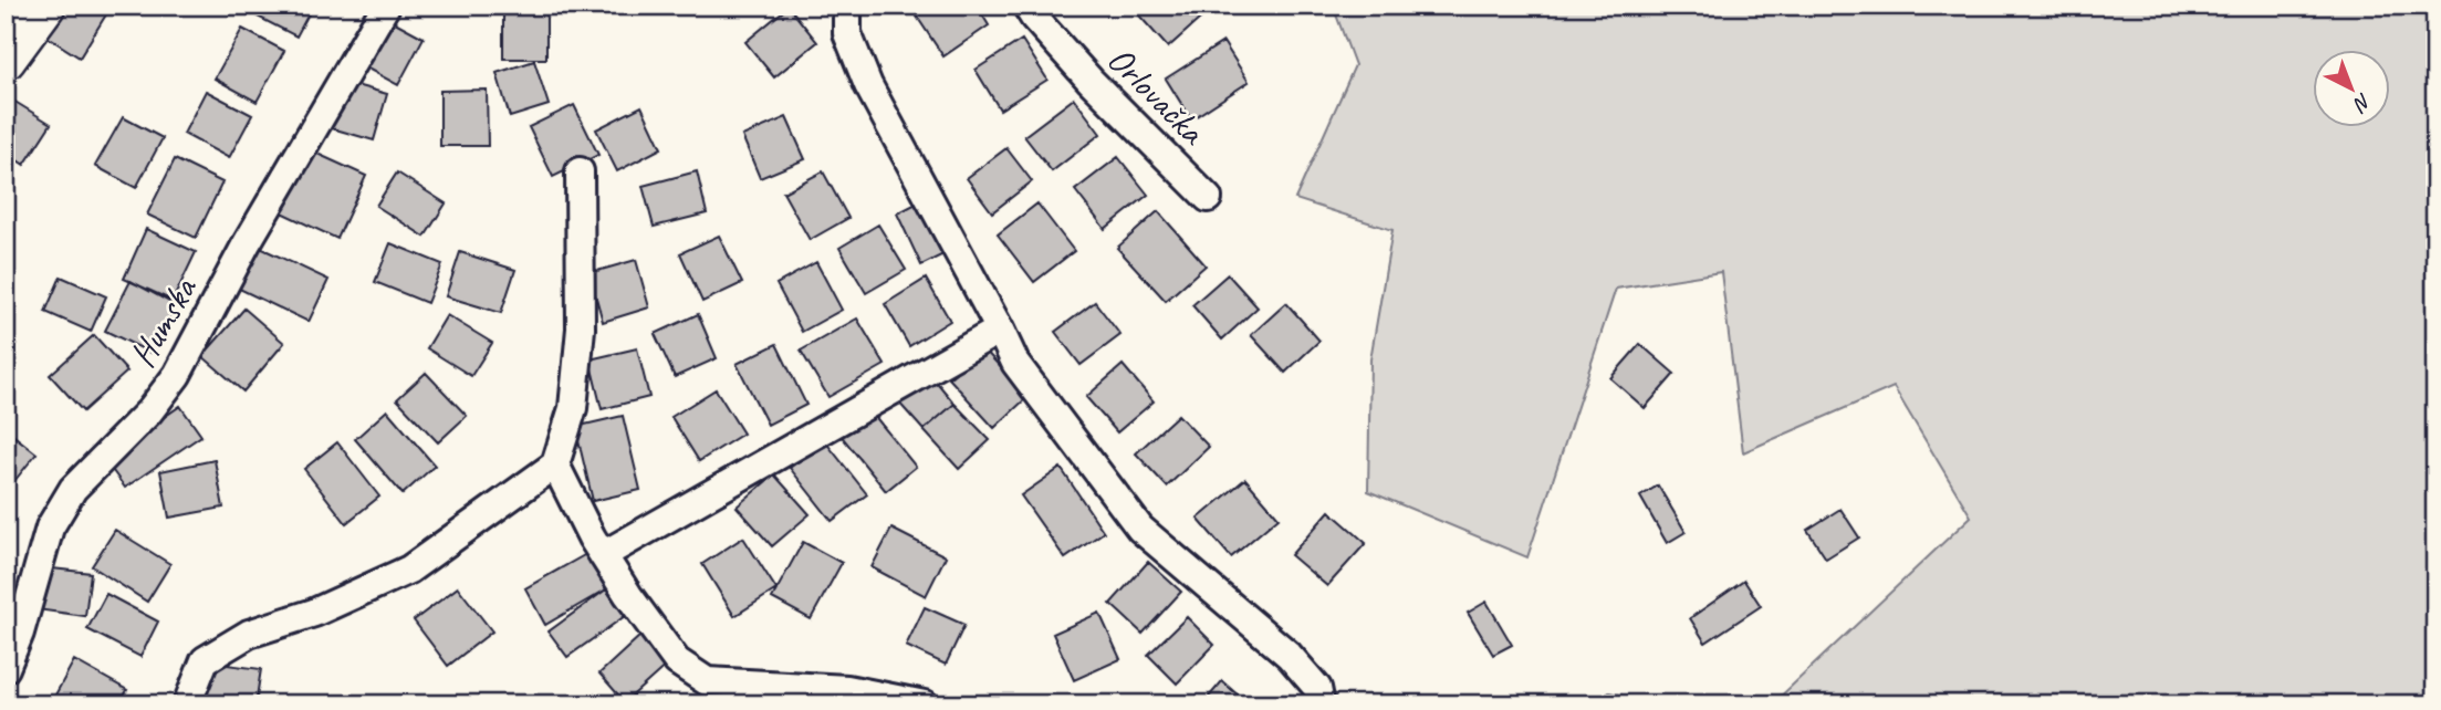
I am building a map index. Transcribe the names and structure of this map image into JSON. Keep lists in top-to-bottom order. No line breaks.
{"streets":{"street":["Orlovačka","Humska"]},"north":"bottom right"}
